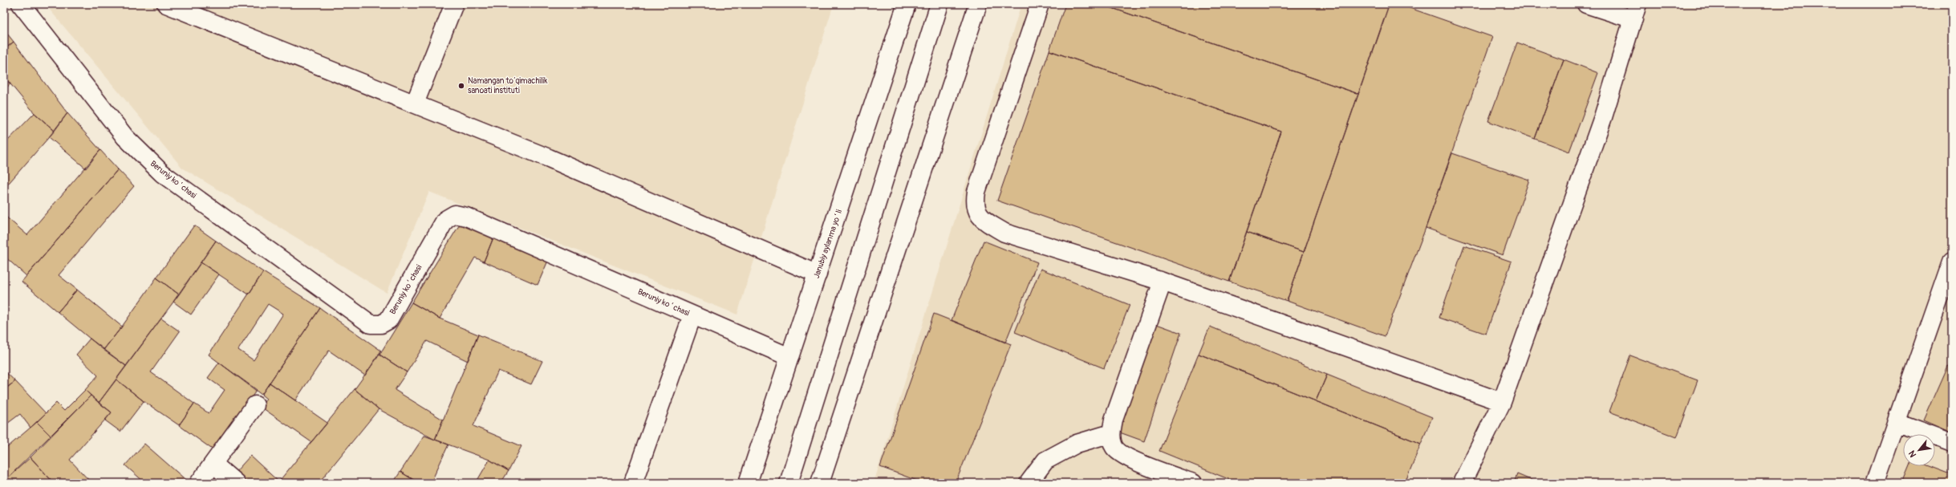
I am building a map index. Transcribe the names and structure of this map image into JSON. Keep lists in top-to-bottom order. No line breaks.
{"streets":{"main road":["Beruniy koʻchasi","Janubiy aylanma yoʻli"]},"crossings":[["Beruniy koʻchasi","Janubiy aylanma yoʻli"]],"places":["Namangan to‘qimachilik sanoati instituti"],"north":"bottom left"}
